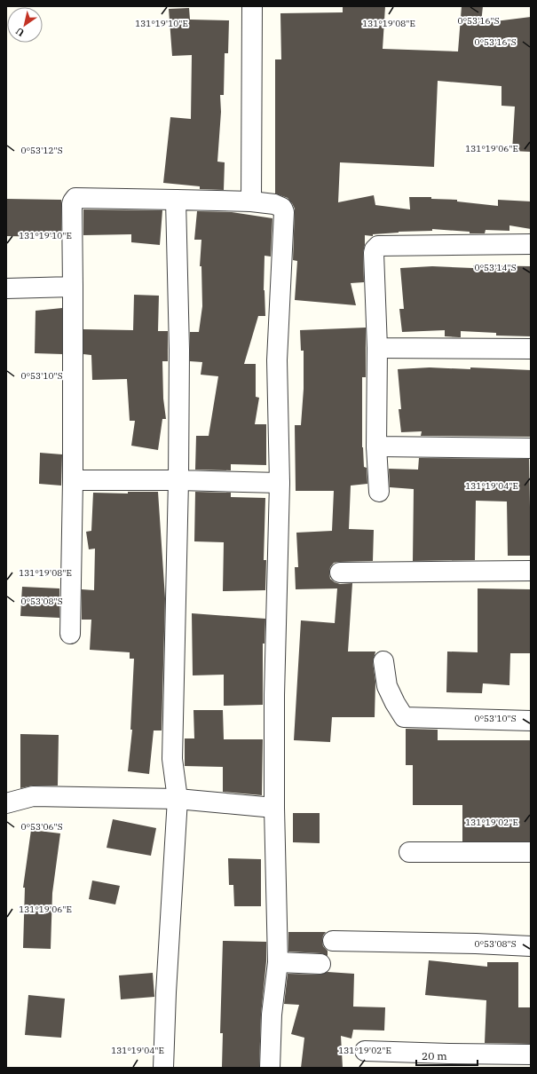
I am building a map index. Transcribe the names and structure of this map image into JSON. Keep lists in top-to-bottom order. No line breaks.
{"scale_bar":"20 m","north":"bottom left","coordinates":["0°53'16\"S","131°19'10\"E","131°19'08\"E","131°19'06\"E","0°53'12\"S","0°53'14\"S","0°53'10\"S","131°19'04\"E","0°53'08\"S","131°19'02\"E","0°53'06\"S"]}
